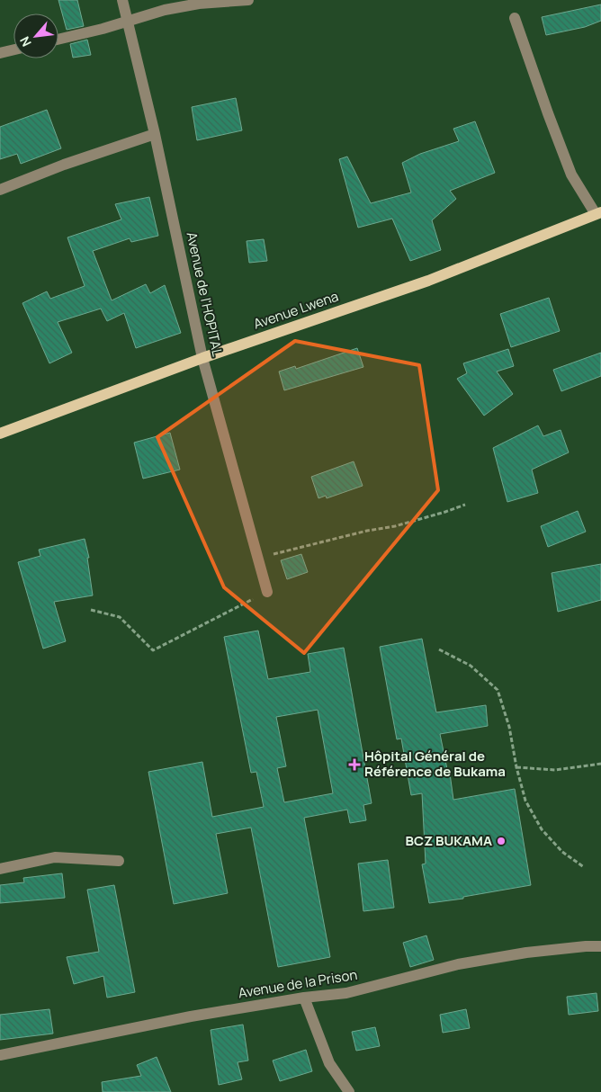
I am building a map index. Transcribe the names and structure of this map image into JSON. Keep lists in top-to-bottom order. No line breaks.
{"streets":{"main road":["Avenue Lwena"],"street":["Avenue de l'HOPITAL","Avenue de la Prison"]},"crossings":[["Avenue de l'HOPITAL","Avenue Lwena"]],"places":{"health":["Hôpital Général de Référence de Bukama"],"other":["BCZ BUKAMA"]},"north":"bottom left"}
